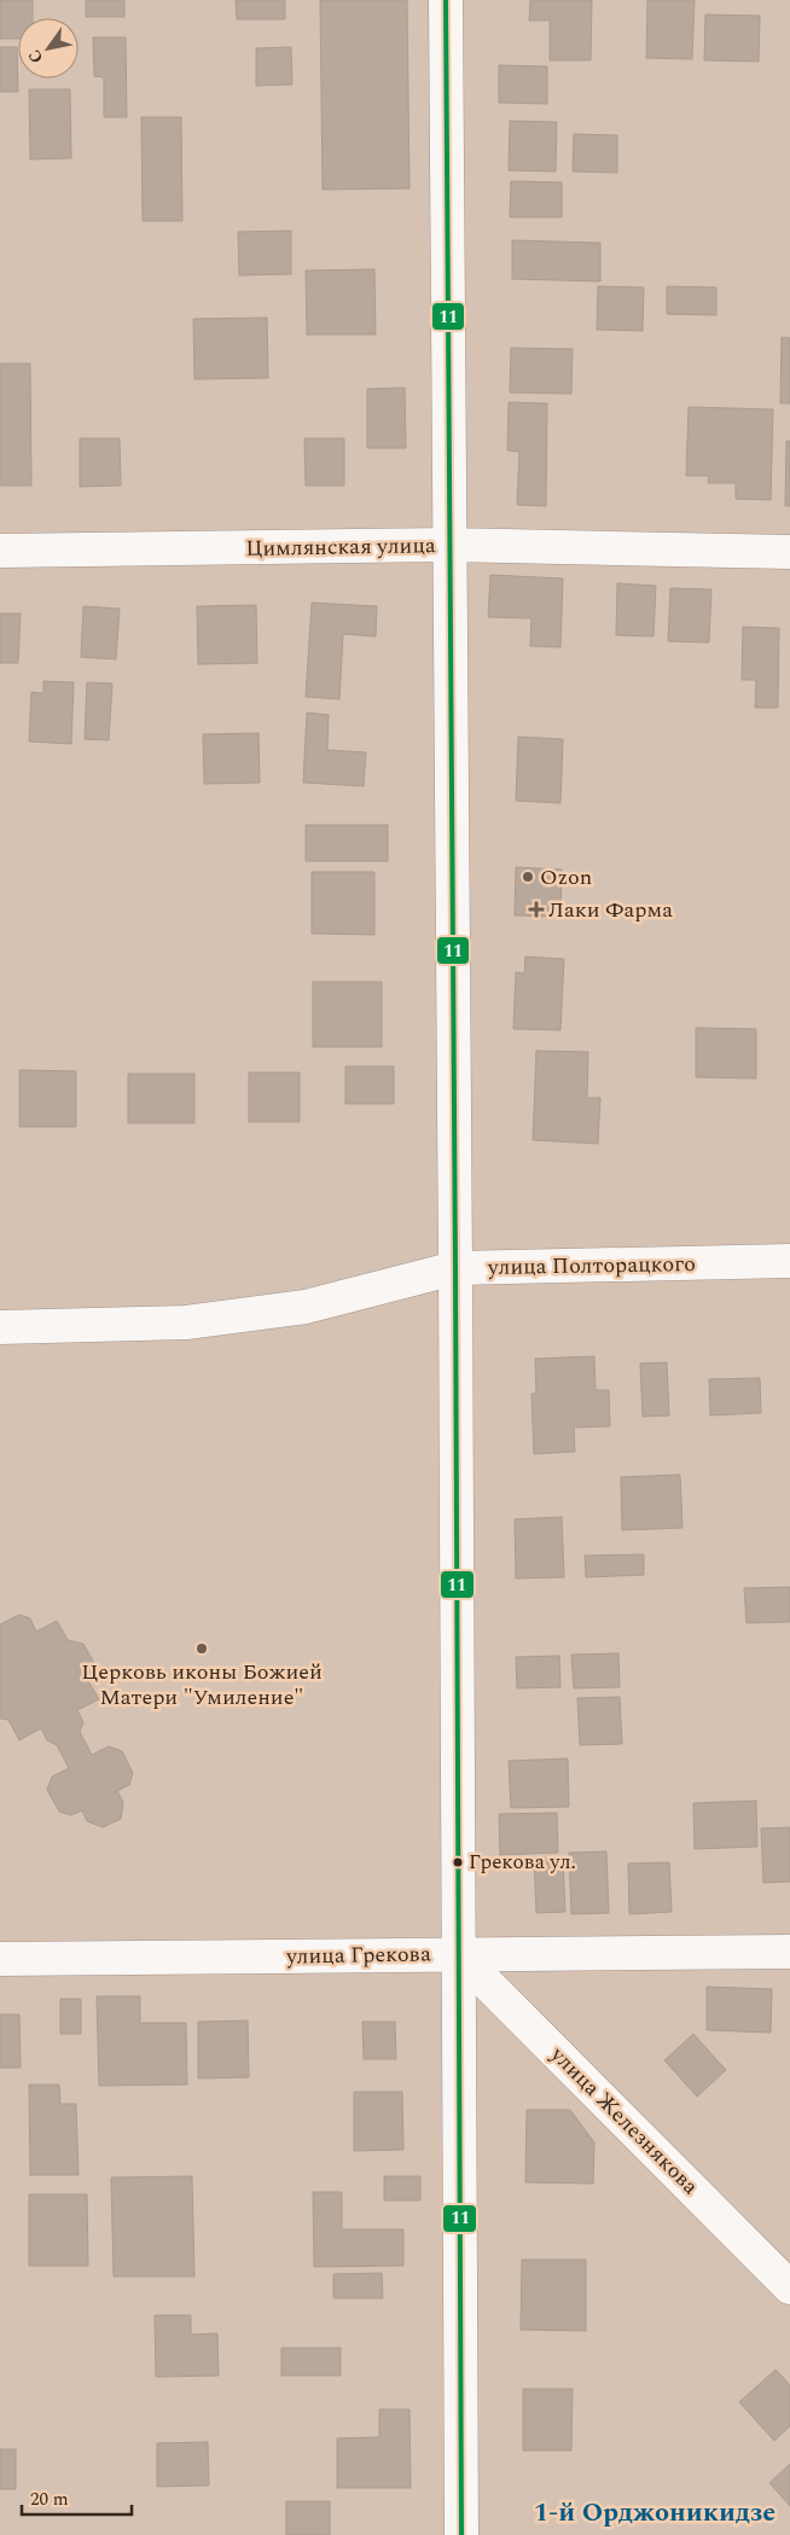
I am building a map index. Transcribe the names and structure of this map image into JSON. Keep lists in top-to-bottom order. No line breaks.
{"streets":{"street":["Цимлянская улица","улица Полторацкого","улица Грекова","улица Железнякова"]},"crossings":[["улица Грекова","улица Железнякова"]],"districts":["1-й Орджоникидзе"],"places":{"other":["Ozon","Церковь иконы Божией Матери \"Умиление\"","Грекова ул."],"health":["Лаки Фарма"]},"lines":["transit line 11"],"scale_bar":"20 m","north":"bottom left"}
